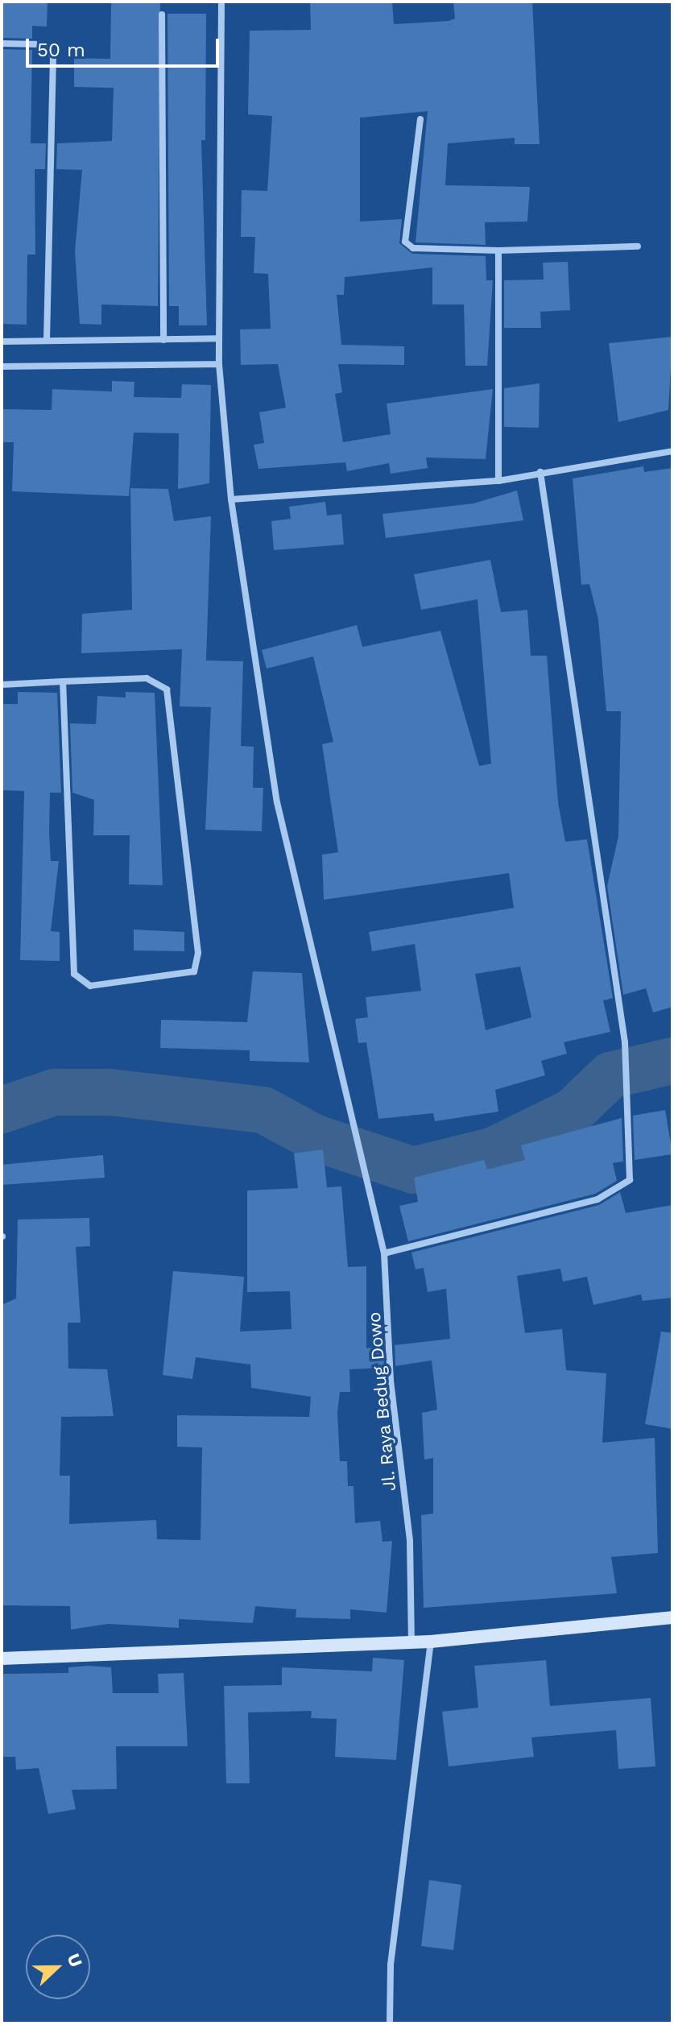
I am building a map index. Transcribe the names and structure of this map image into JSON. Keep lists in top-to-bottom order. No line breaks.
{"streets":{"street":["Jl. Raya Bedug Dowo"]},"scale_bar":"50 m","north":"right"}
